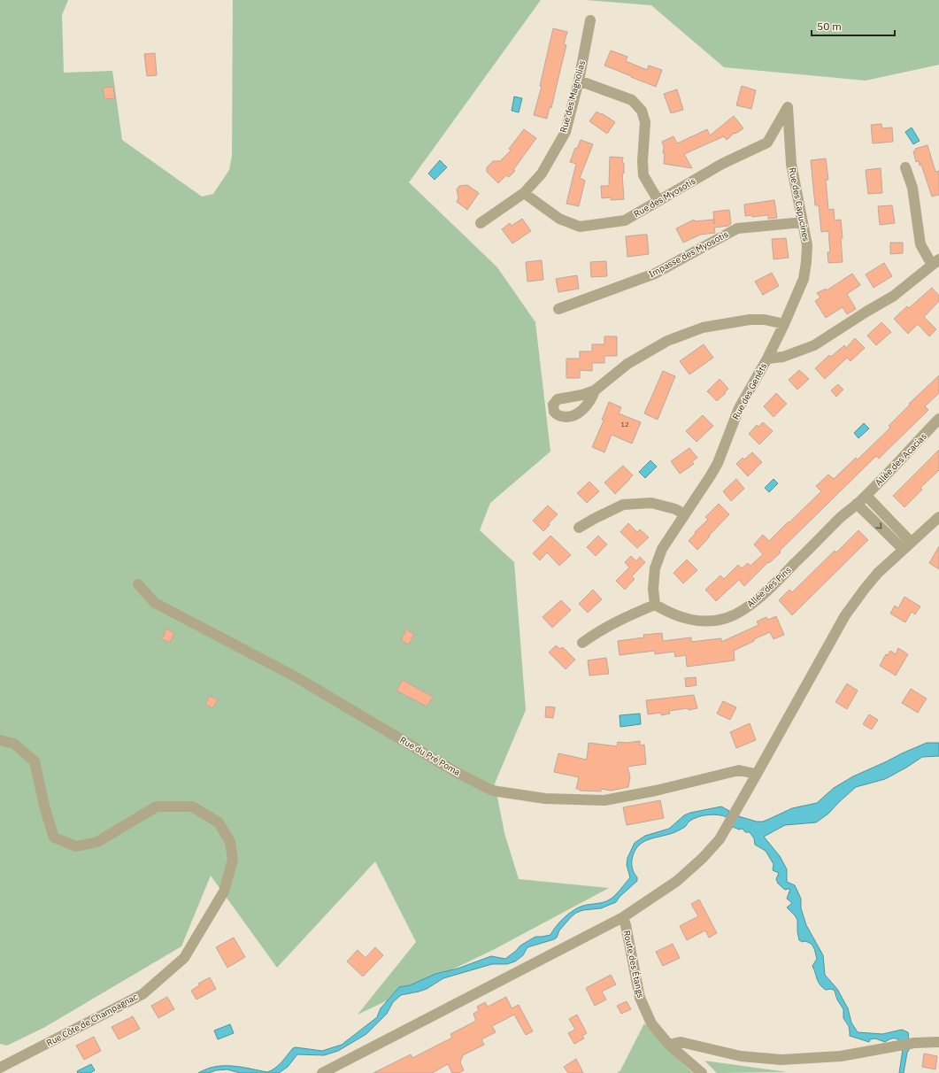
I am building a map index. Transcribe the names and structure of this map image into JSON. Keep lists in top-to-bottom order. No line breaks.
{"streets":{"street":["Rue des Magnolias","Rue des Myosotis","Rue des Capucines","Impasse des Myosotis","Rue des Genêts","Allée des Acacias","Allée des Pins","Rue du Pré Poma","Route des Étangs","Rue Côte de Champagnac"]},"crossings":[["Rue des Magnolias","Rue des Myosotis"],["Rue des Myosotis","Rue des Capucines"],["Rue des Capucines","Impasse des Myosotis"],["Rue des Capucines","Rue des Genêts"],["Rue des Genêts","Allée des Pins"],["Allée des Acacias","Allée des Pins"]],"house_numbers":["12"],"scale_bar":"50 m"}
